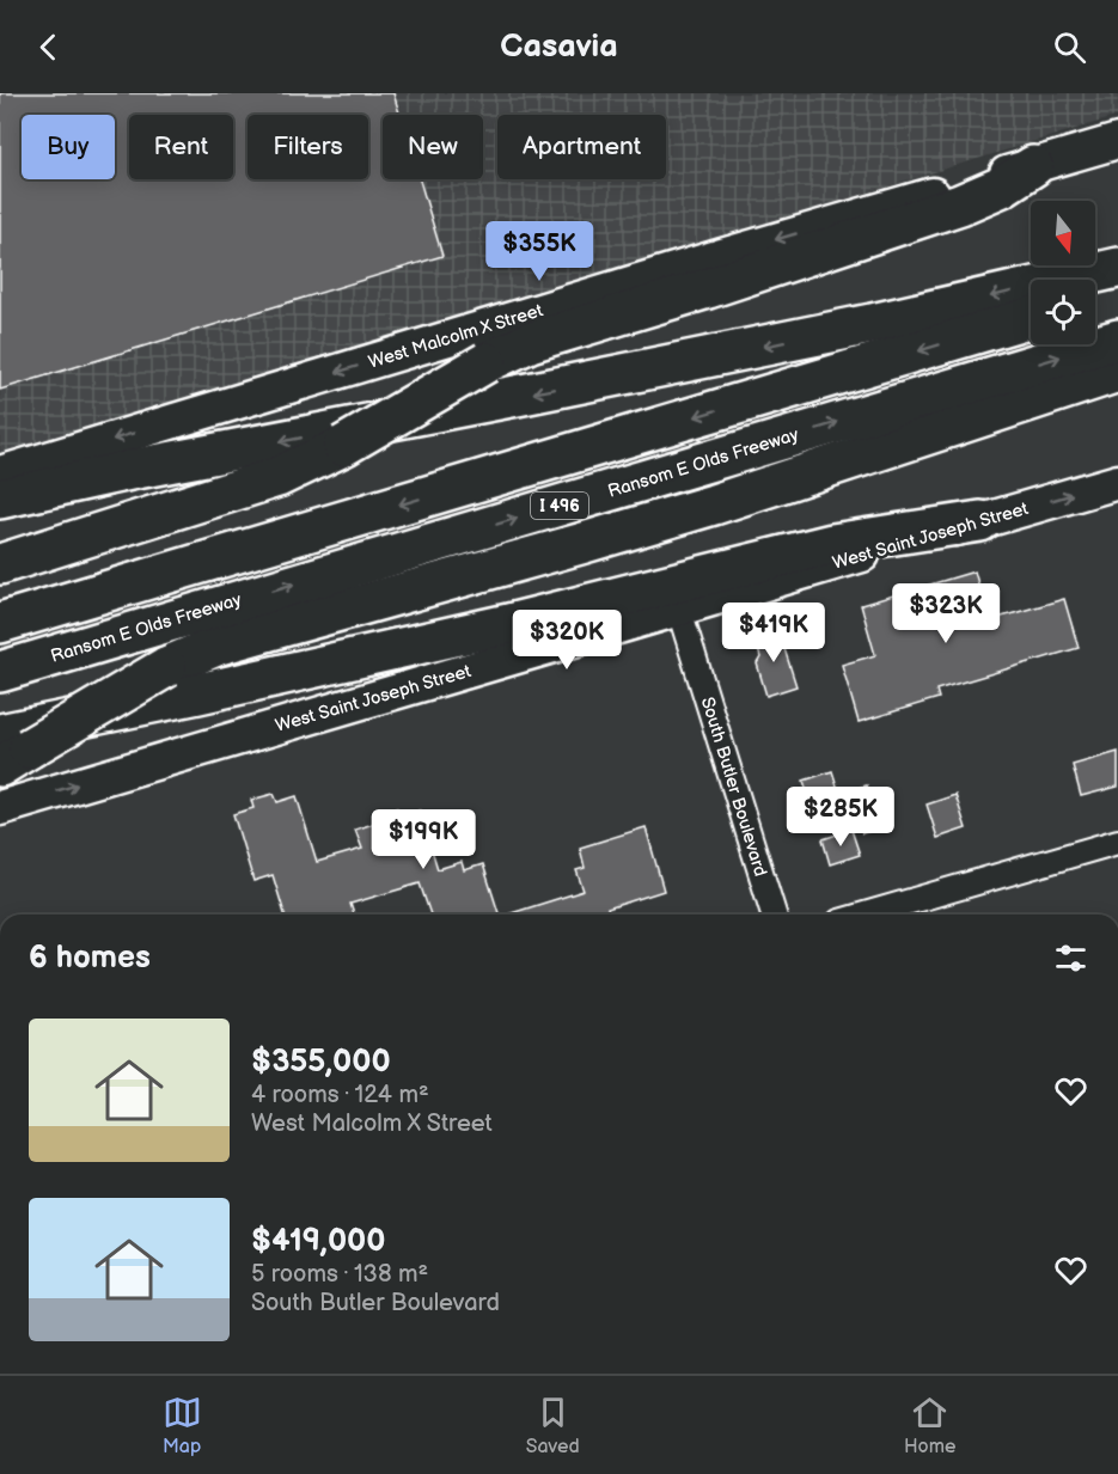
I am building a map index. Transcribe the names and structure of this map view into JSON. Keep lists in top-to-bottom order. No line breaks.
{"streets":{"highway":["Ransom E Olds Freeway","I 496"],"main road":["West Malcolm X Street","West Saint Joseph Street"],"street":["South Butler Boulevard"]},"crossings":[["West Saint Joseph Street","South Butler Boulevard"]],"one_way":["West Malcolm X Street","West Saint Joseph Street"],"north":"bottom","page":{"header":"Casavia","chip":["Buy","Rent","Filters","New","Apartment"],"price":["$355K","$323K","$419K","$320K","$285K","$199K"],"heading":"6 homes","list":[{"name":"$355,000","note":"4 rooms · 124 m² · West Malcolm X Street"},{"name":"$419,000","note":"5 rooms · 138 m² · South Butler Boulevard"}],"tabs":["Map","Saved","Home"]}}
